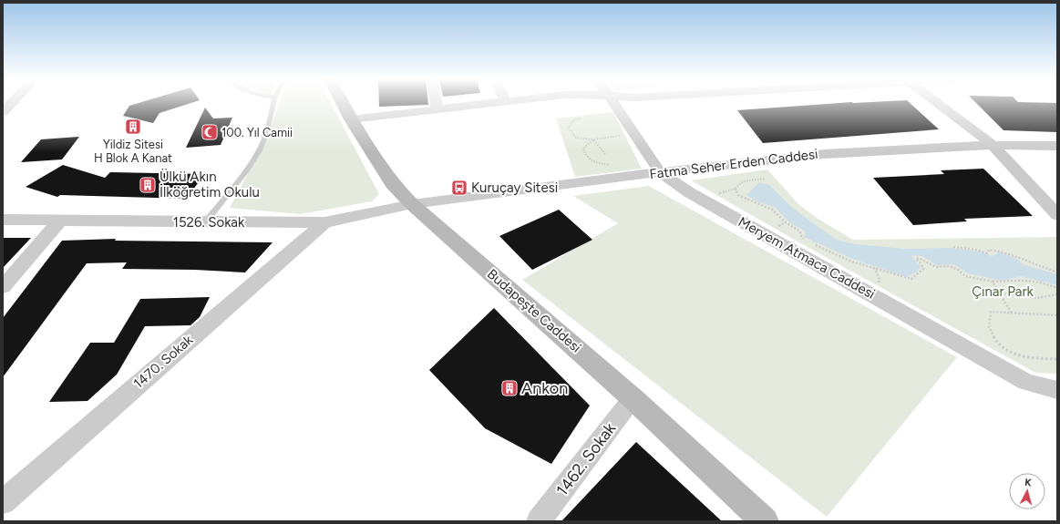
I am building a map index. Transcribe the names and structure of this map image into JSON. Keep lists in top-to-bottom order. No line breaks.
{"streets":{"street":["Fatma Seher Erden Caddesi","1526. Sokak","Meryem Atmaca Caddesi","Budapeşte Caddesi","1470. Sokak","1462. Sokak"]},"crossings":[["Fatma Seher Erden Caddesi","1526. Sokak"],["Fatma Seher Erden Caddesi","Meryem Atmaca Caddesi"],["Fatma Seher Erden Caddesi","Budapeşte Caddesi"],["1526. Sokak","Budapeşte Caddesi"],["1526. Sokak","1470. Sokak"],["Budapeşte Caddesi","1462. Sokak"]],"parks":["Çınar Park"],"places":{"building":["Yildiz Sitesi H Blok A Kanat","Ülkü Akın İlköğretim Okulu","Ankon"],"mosque":["100. Yıl Camii"],"bus stop":["Kuruçay Sitesi"]},"north":"top"}
